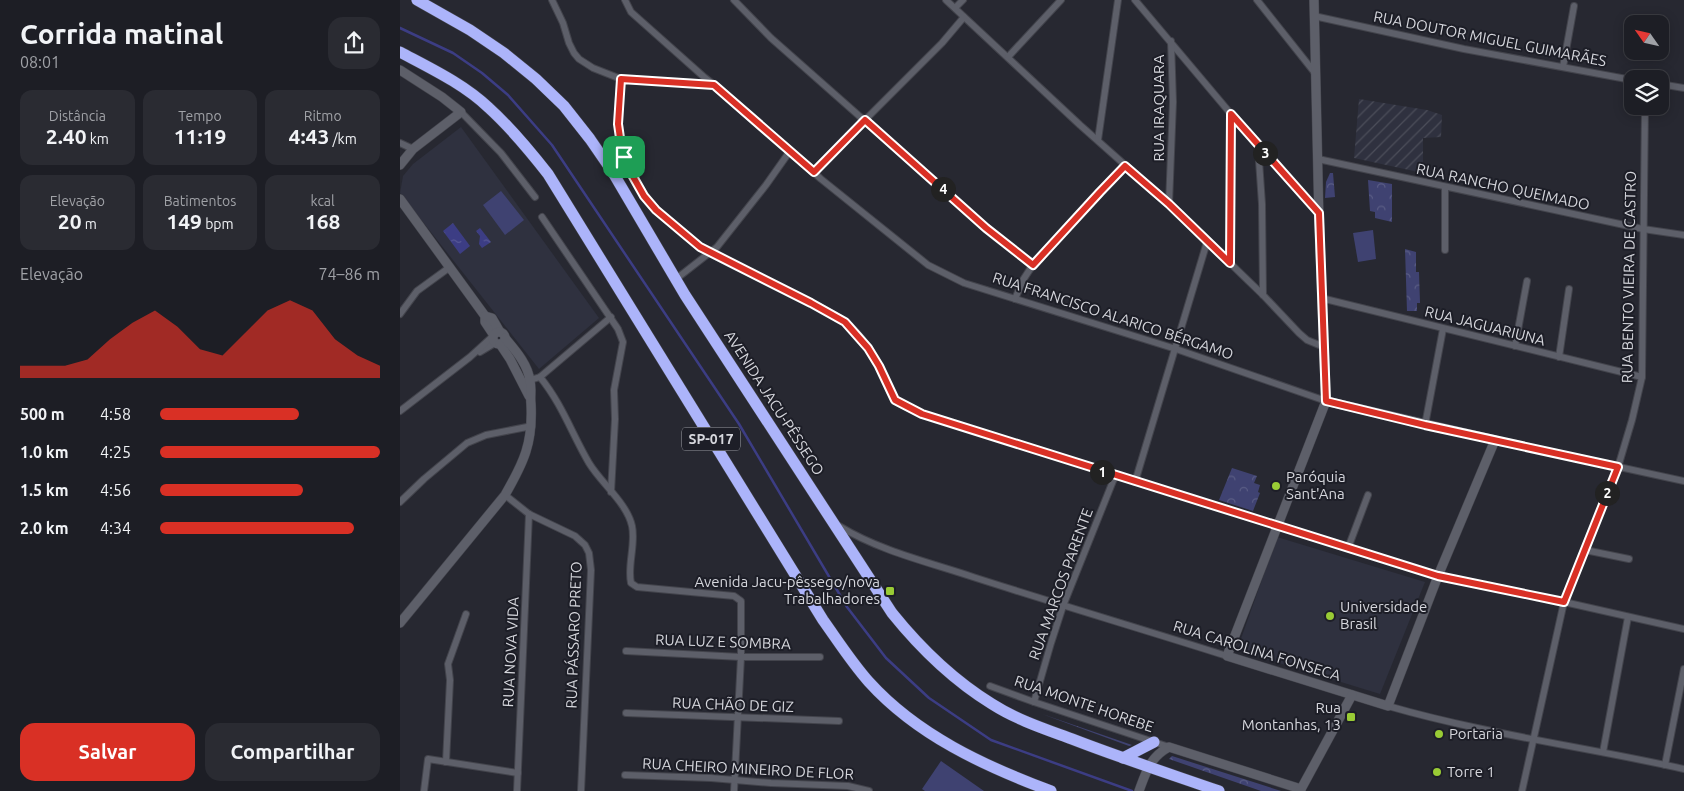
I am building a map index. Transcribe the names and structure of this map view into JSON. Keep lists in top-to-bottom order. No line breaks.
{"streets":{"highway":["AVENIDA JACU-PÊSSEGO","SP-017"],"street":["RUA DOUTOR MIGUEL GUIMARÃES","RUA IRAQUARA","RUA RANCHO QUEIMADO","RUA BENTO VIEIRA DE CASTRO","RUA FRANCISCO ALARICO BÉRGAMO","RUA JAGUARIUNA","RUA MARCOS PARENTE","RUA PÁSSARO PRETO","RUA LUZ E SOMBRA","RUA CAROLINA FONSECA","RUA NOVA VIDA","RUA MONTE HOREBE","RUA CHÃO DE GIZ","RUA CHEIRO MINEIRO DE FLOR"]},"crossings":[["RUA RANCHO QUEIMADO","RUA BENTO VIEIRA DE CASTRO"],["RUA BENTO VIEIRA DE CASTRO","RUA FRANCISCO ALARICO BÉRGAMO"],["RUA BENTO VIEIRA DE CASTRO","RUA JAGUARIUNA"],["RUA BENTO VIEIRA DE CASTRO","RUA CAROLINA FONSECA"],["AVENIDA JACU-PÊSSEGO","RUA CAROLINA FONSECA"],["AVENIDA JACU-PÊSSEGO","RUA MONTE HOREBE"],["RUA MARCOS PARENTE","RUA CAROLINA FONSECA"],["RUA MARCOS PARENTE","RUA MONTE HOREBE"],["RUA PÁSSARO PRETO","RUA NOVA VIDA"]],"places":{"other":["Paróquia Sant'Ana","Universidade Brasil","Portaria","Torre 1"],"transit":["Avenida Jacu-pêssego/nova Trabalhadores","Rua Montanhas, 13"]},"north":"top left","page":{"heading":["Corrida matinal","08:01"],"stats":[["Distância","2.40 km"],["Tempo","11:19"],["Ritmo","4:43 /km"],["Elevação","20 m"],["Batimentos","149 bpm"],["kcal","168"]],"pins":["3","4","1","2"],"chart":["Elevação","74–86 m"],"list":[{"name":"500 m","note":"4:58"},{"name":"1.0 km","note":"4:25"},{"name":"1.5 km","note":"4:56"},{"name":"2.0 km","note":"4:34"}],"buttons":["Salvar","Compartilhar"]}}
